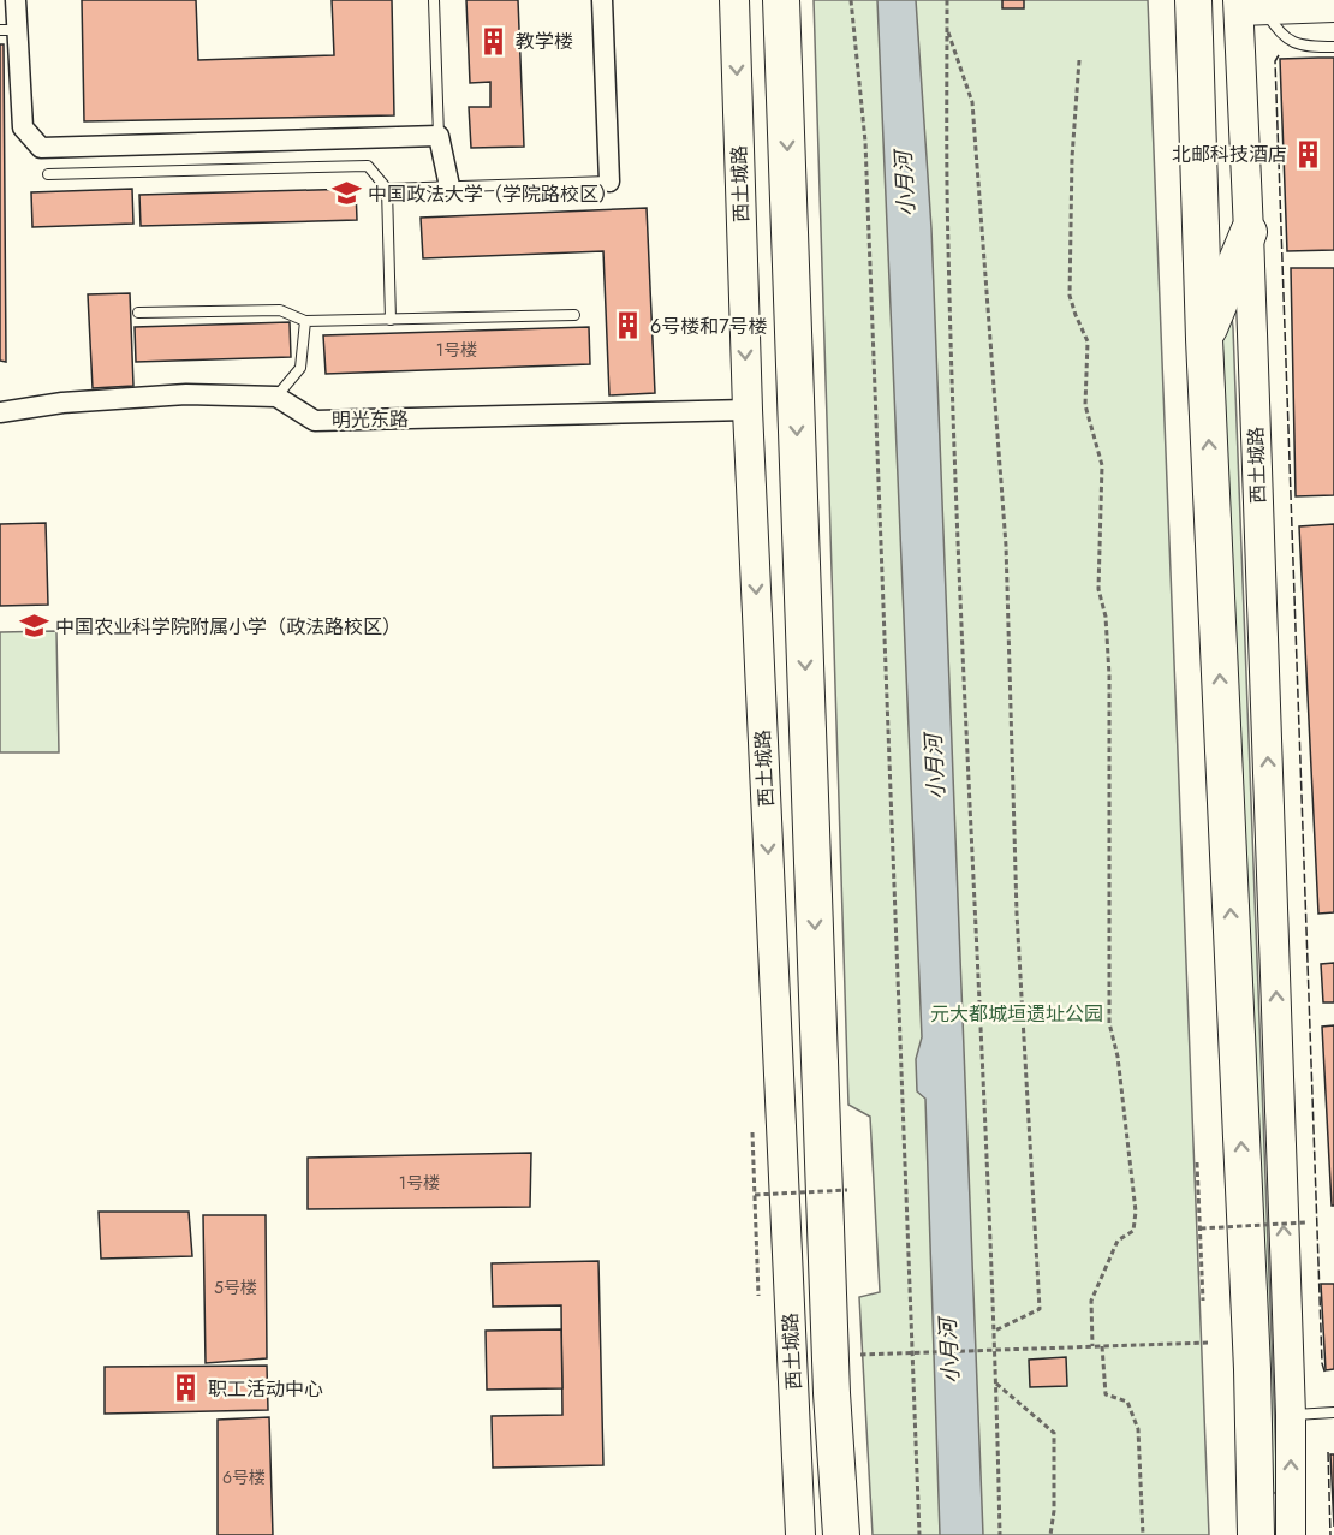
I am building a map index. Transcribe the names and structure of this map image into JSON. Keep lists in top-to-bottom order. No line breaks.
{"streets":{"street":["西土城路","明光东路"]},"crossings":[["西土城路","明光东路"]],"water":["小月河"],"parks":["元大都城垣遗址公园"],"places":{"building":["教学楼","北邮科技酒店","6号楼和7号楼","职工活动中心"],"school or university":["中国政法大学（学院路校区）","中国农业科学院附属小学（政法路校区）"]},"house_numbers":["1号楼","1号楼","5号楼","6号楼"]}
